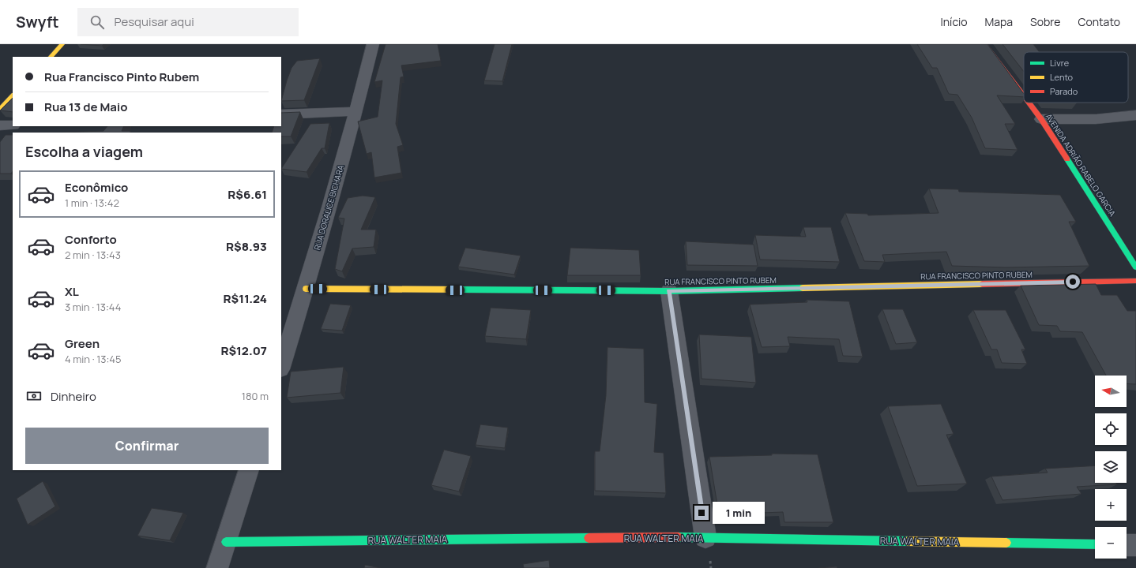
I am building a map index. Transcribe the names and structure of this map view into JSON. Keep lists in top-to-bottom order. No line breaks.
{"streets":{"street":["AVENIDA ADRIÃO RABELO GARCIA","RUA DORALICE BICHARA","RUA FRANCISCO PINTO RUBEM","RUA WALTER MAIA"]},"crossings":[["RUA DORALICE BICHARA","RUA FRANCISCO PINTO RUBEM"]],"legend":["Livre","Lento","Parado"],"north":"left","page":{"header":"Swyft","search":"Pesquisar aqui","nav":["Início","Mapa","Sobre","Contato"],"banner":["Rua Francisco Pinto Rubem","Rua 13 de Maio"],"heading":"Escolha a viagem","list":[{"name":"Econômico","note":"1 min · 13:42","value":"R$6.61"},{"name":"Conforto","note":"2 min · 13:43","value":"R$8.93"},{"name":"XL","note":"3 min · 13:44","value":"R$11.24"},{"name":"Green","note":"4 min · 13:45","value":"R$12.07"}],"map_buttons":["+","−"],"pay":["Dinheiro","180 m"],"buttons":"Confirmar","bubble":"1 min"}}
